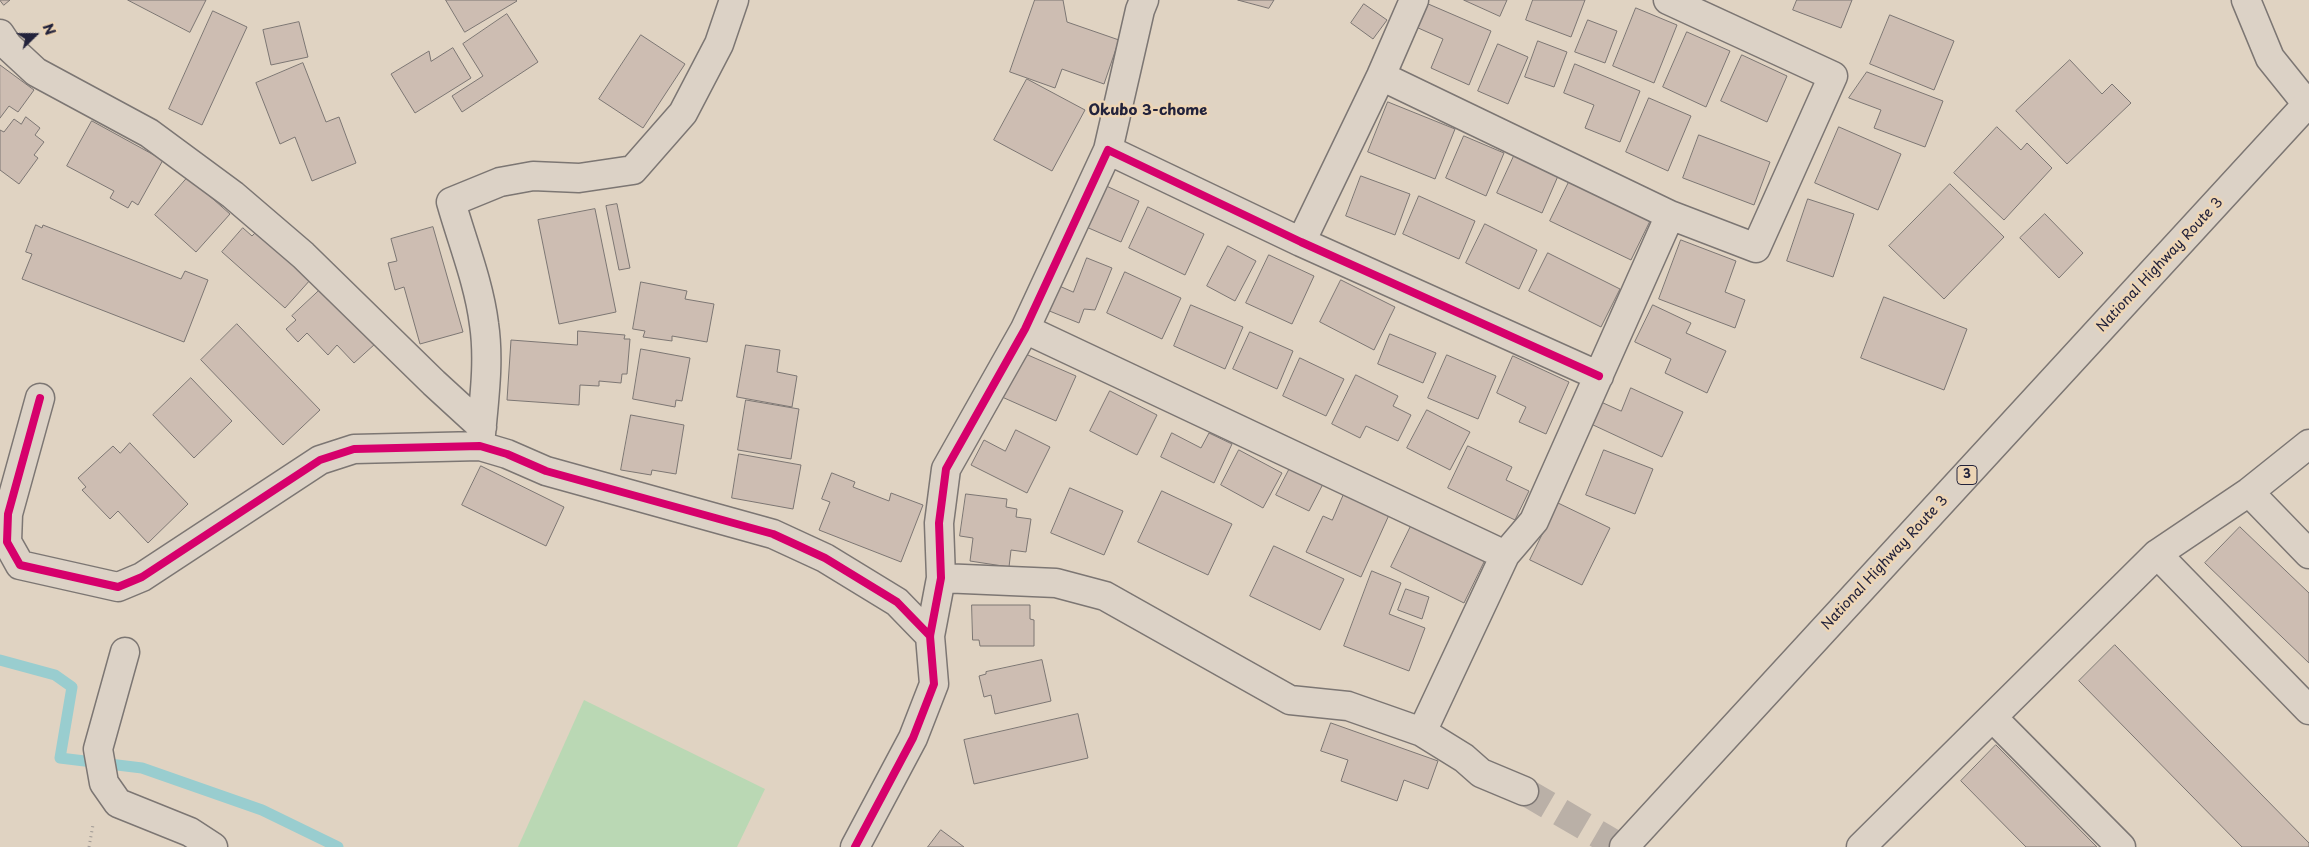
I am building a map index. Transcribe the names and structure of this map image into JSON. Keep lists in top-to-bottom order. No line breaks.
{"streets":{"main road":["National Highway Route 3","3"]},"districts":["Okubo 3-chome"],"north":"right"}
